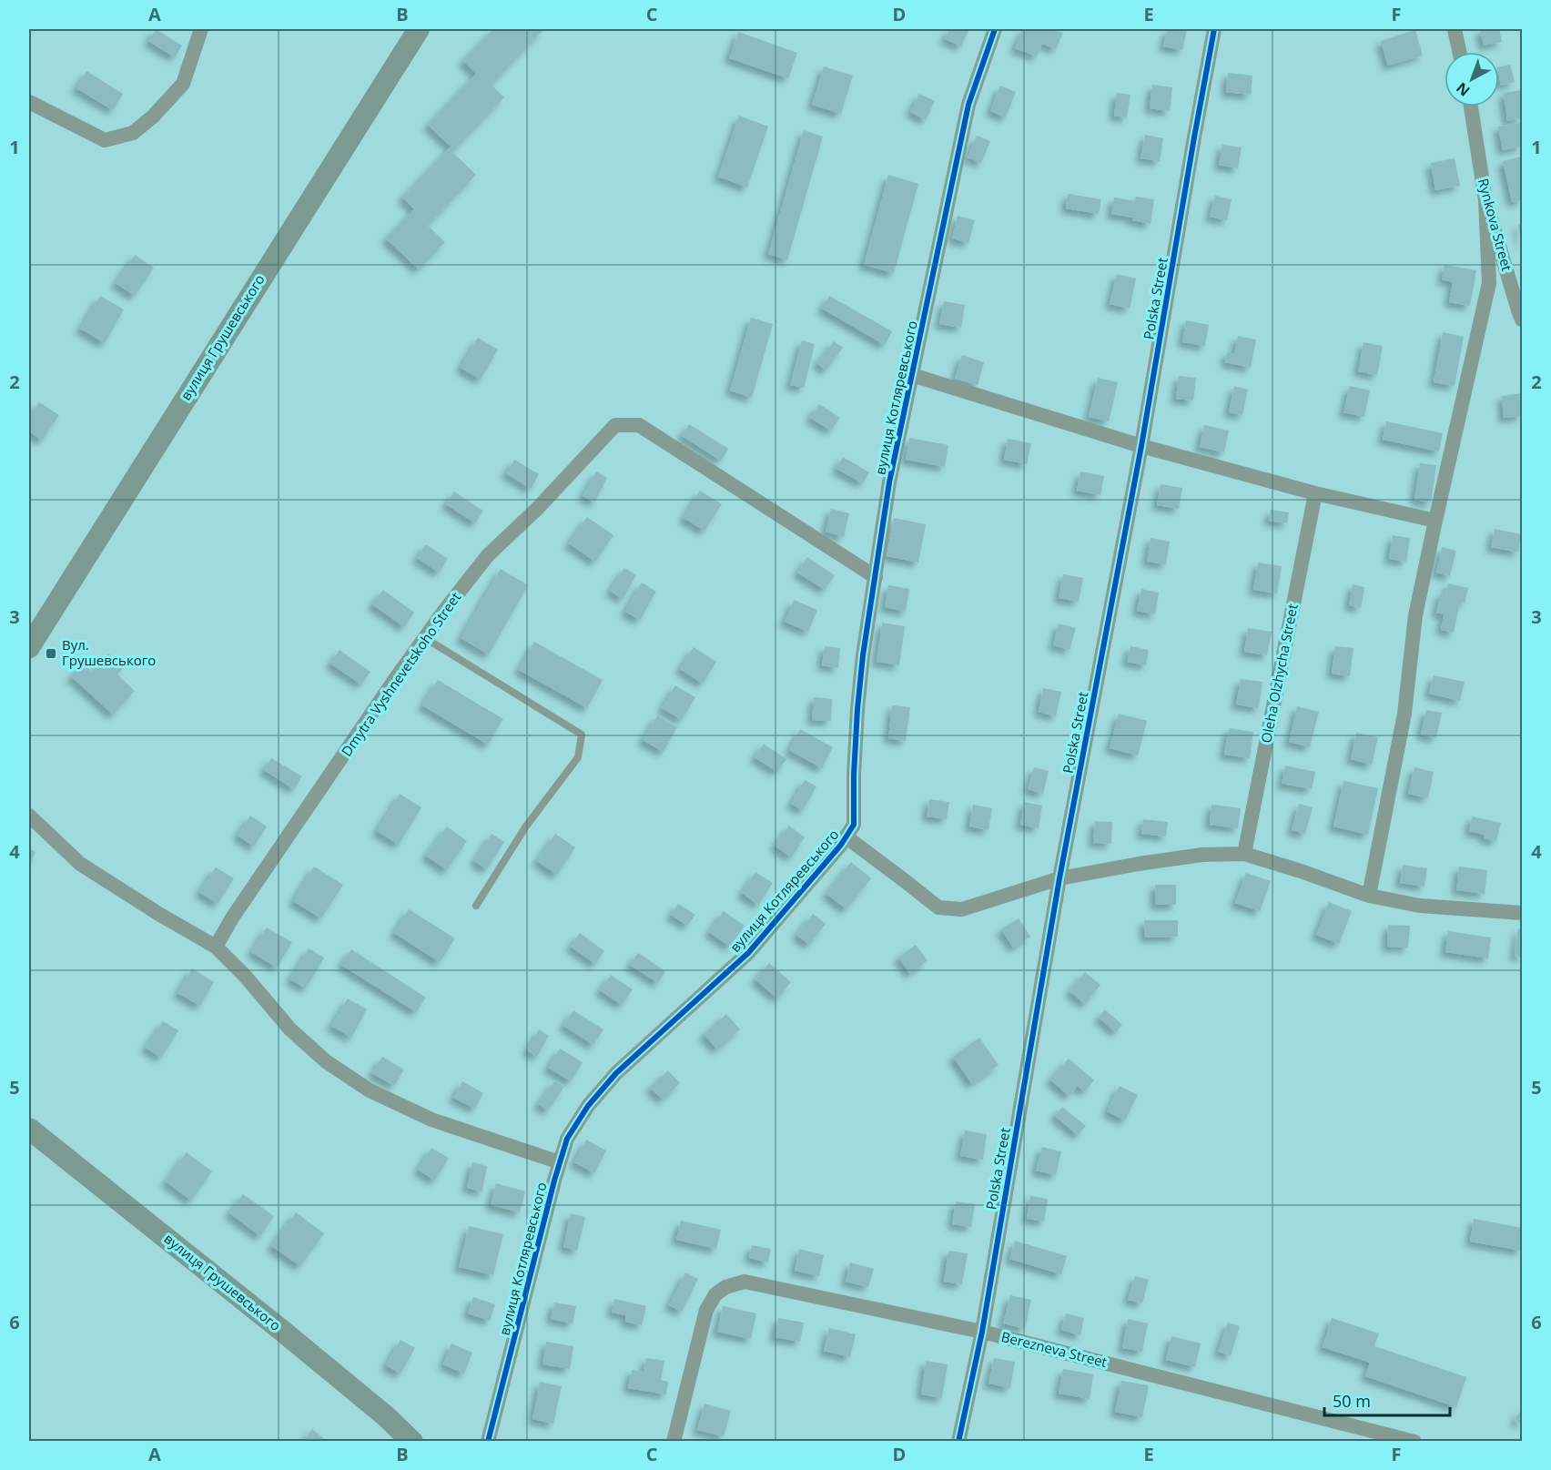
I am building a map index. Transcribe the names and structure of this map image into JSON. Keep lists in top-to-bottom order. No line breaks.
{"streets":{"main road":["вулиця Грушевського"],"street":["Rynkova Street","Polska Street","вулиця Котляревського","Oleha Olzhycha Street","Dmytra Vyshnevetskoho Street","Berezneva Street"]},"crossings":[["Polska Street","Berezneva Street"],["вулиця Котляревського","Dmytra Vyshnevetskoho Street"]],"places":{"transit":["Вул. Грушевського"]},"scale_bar":"50 m","north":"bottom left","grid":{"columns":["A","B","C","D","E","F"],"rows":["1","2","3","4","5","6"]}}
